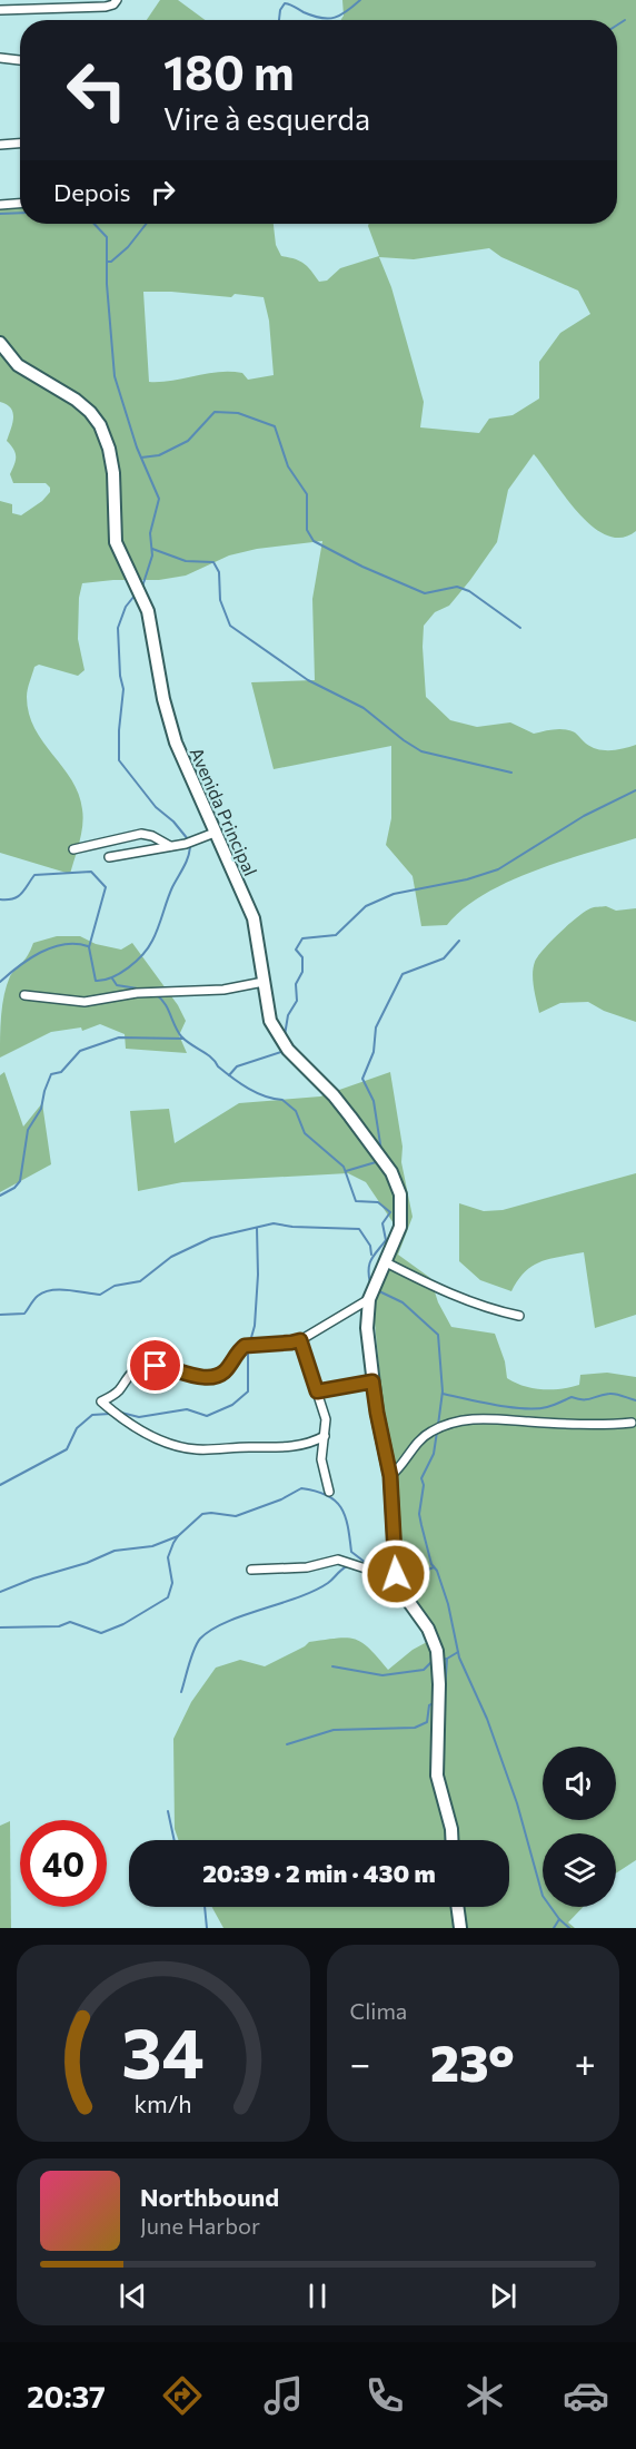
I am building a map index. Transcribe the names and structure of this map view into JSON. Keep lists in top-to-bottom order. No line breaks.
{"streets":{"street":["Avenida Principal"]},"page":{"turn":["180 m","Vire à esquerda"],"then":"Depois","limit":"40","trip":"20:39 · 2 min · 430 m","tile":"Clima","heat":["−","23°","+"],"song":["Northbound","June Harbor"],"tabs":"20:37","gauge":["34","km/h"]}}
